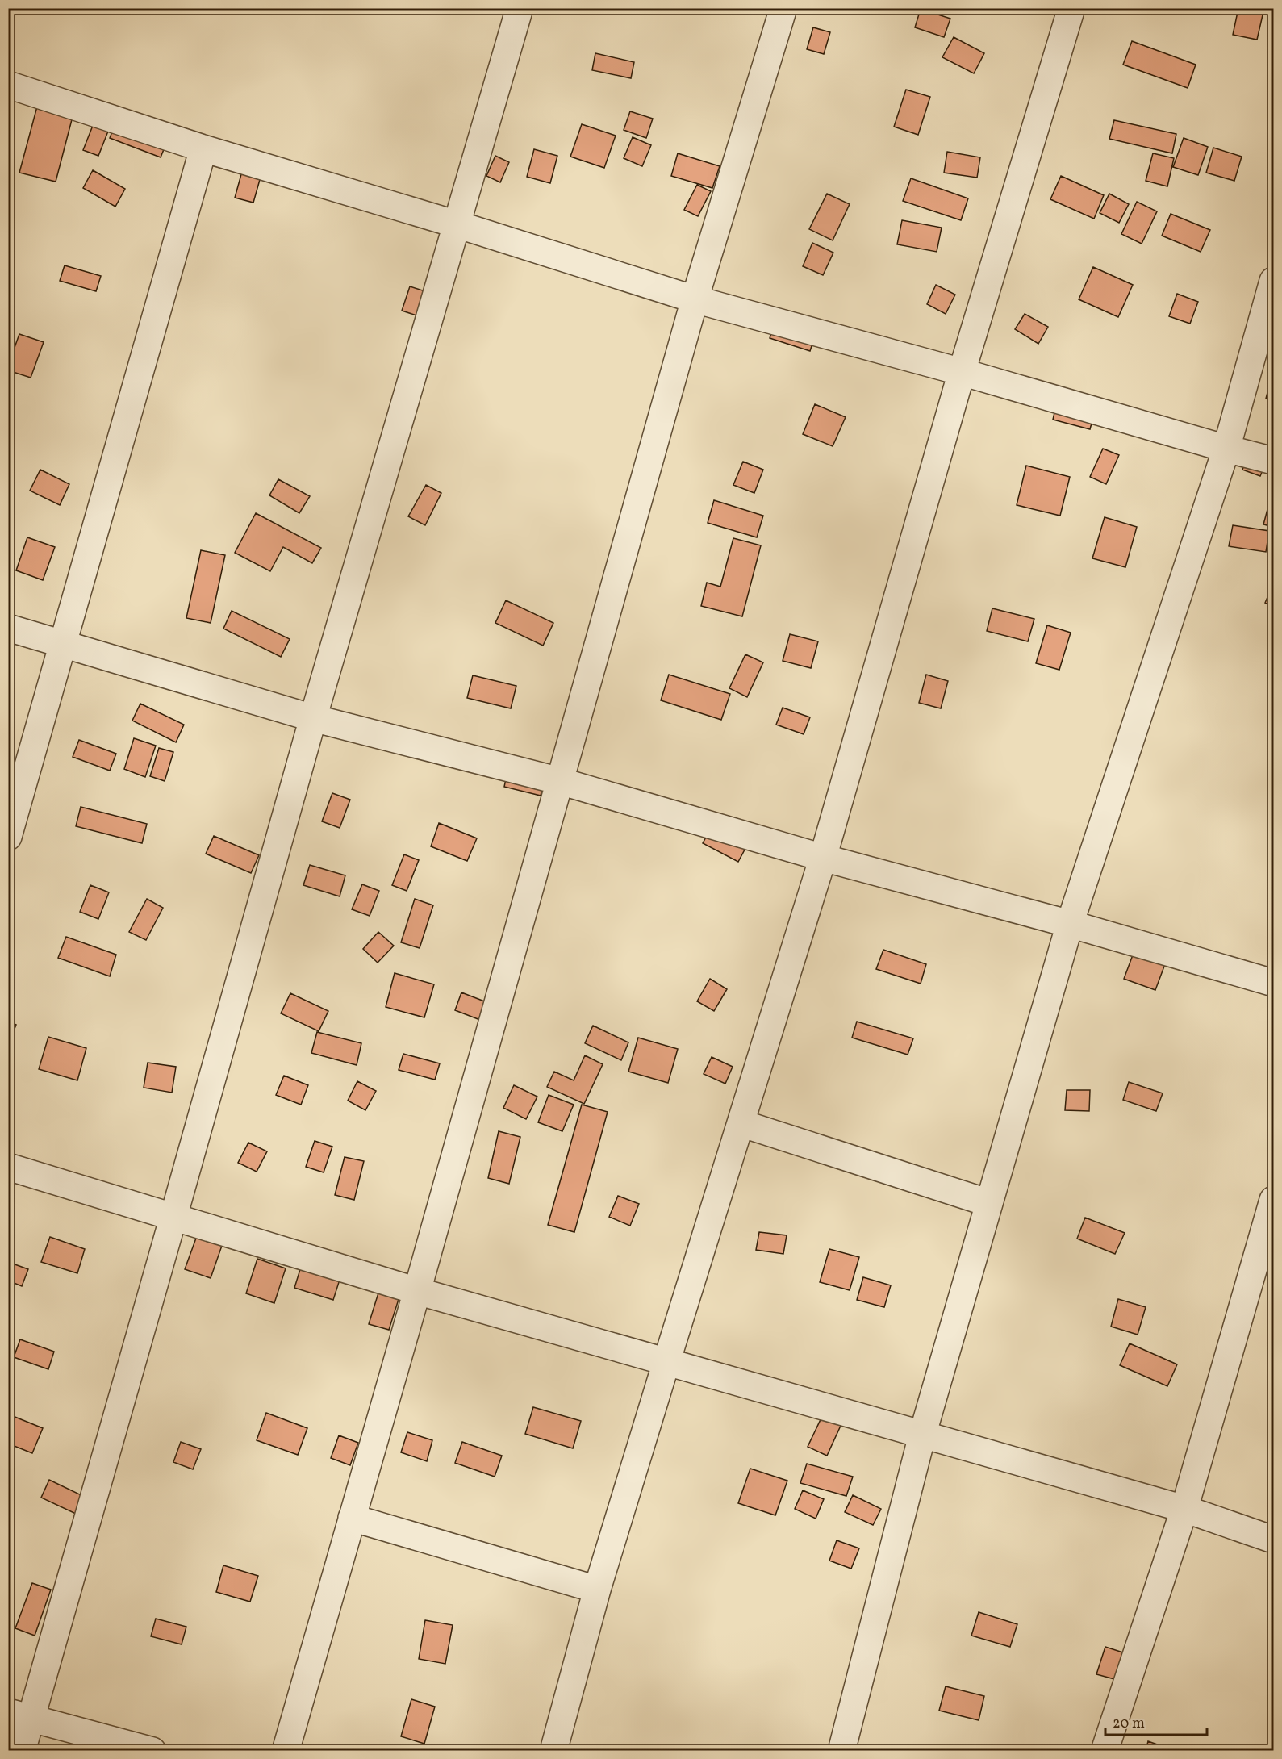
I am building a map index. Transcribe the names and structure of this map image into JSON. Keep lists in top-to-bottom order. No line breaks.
{"scale_bar":"20 m"}
